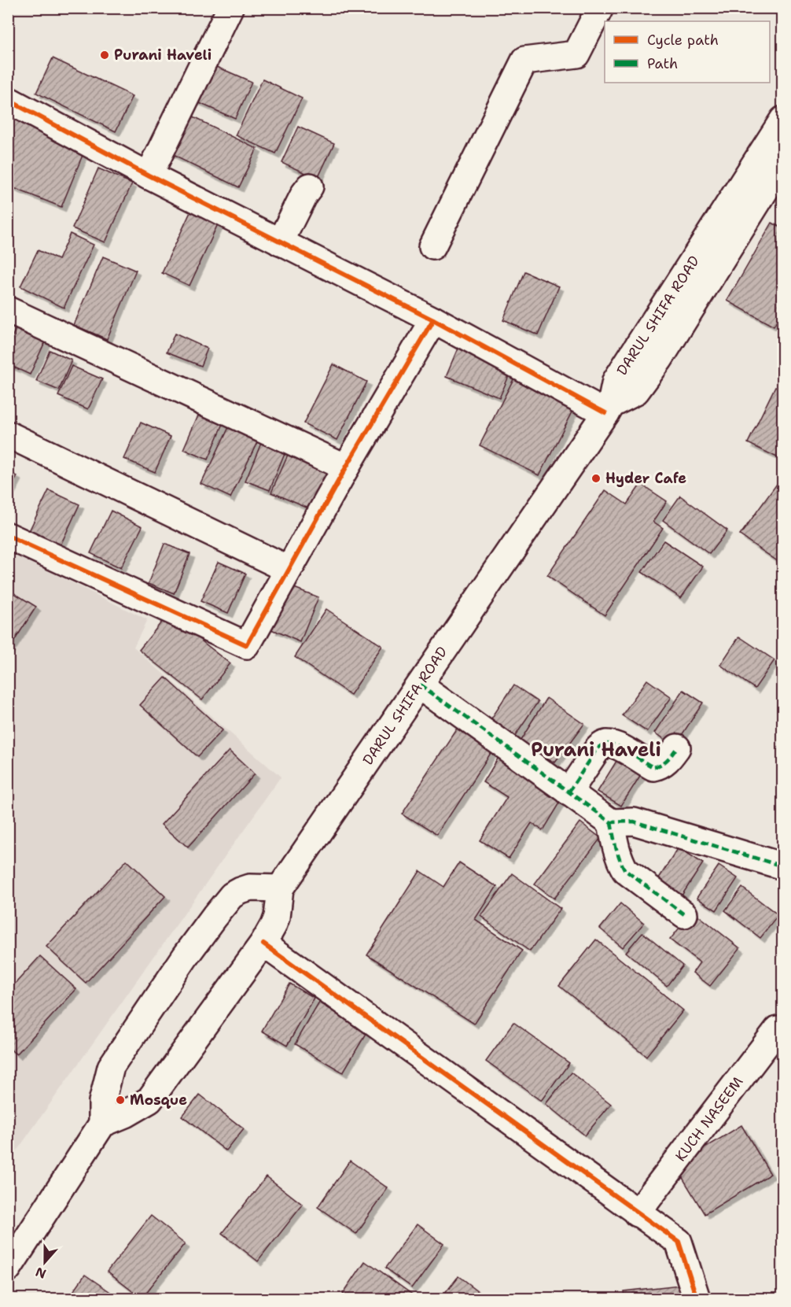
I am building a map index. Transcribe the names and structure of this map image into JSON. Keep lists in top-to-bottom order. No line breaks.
{"streets":{"street":["DARUL SHIFA ROAD","KUCH NASEEM"]},"districts":["Purani Haveli"],"places":["Purani Haveli","Hyder Cafe","Mosque"],"legend":["Cycle path","Path"],"north":"bottom"}
